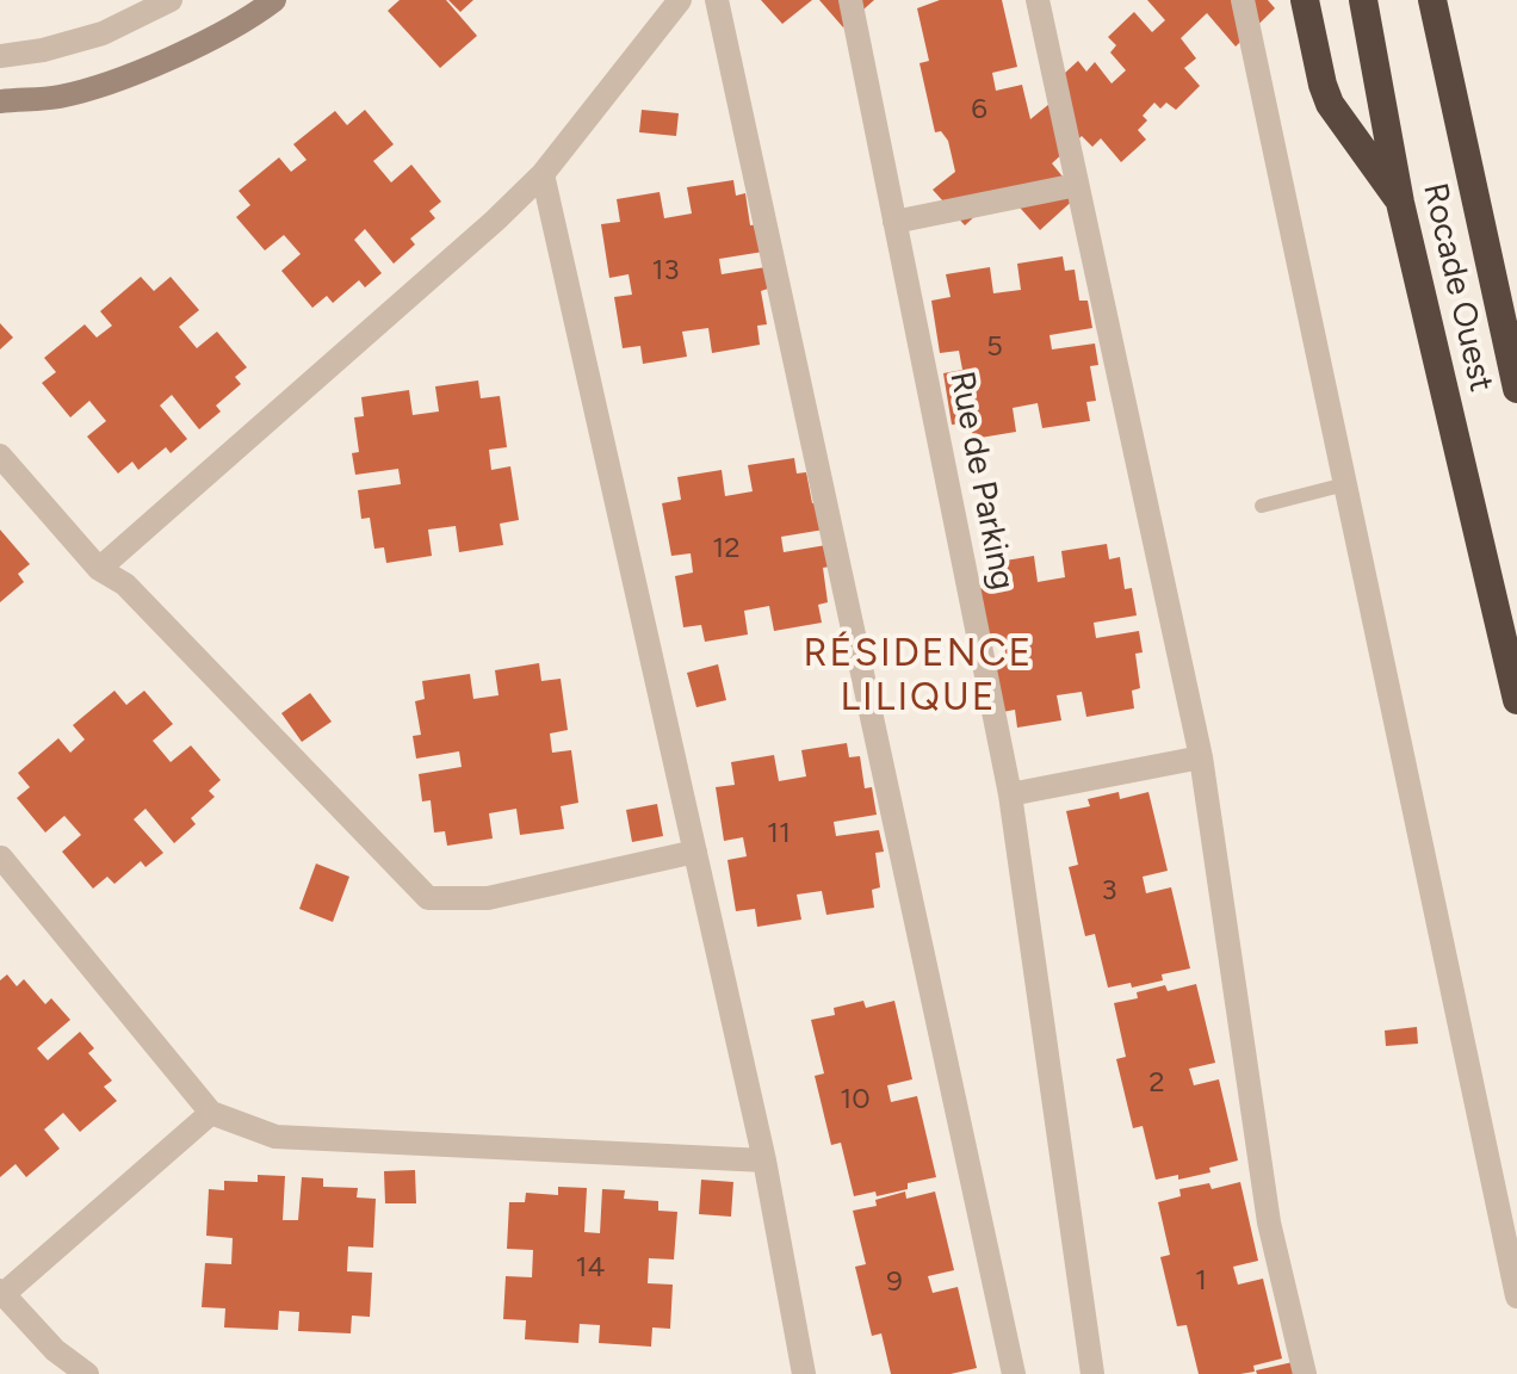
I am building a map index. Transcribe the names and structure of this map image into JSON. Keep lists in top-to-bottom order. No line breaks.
{"streets":{"highway":["Rocade Ouest"],"street":["Rue de Parking"]},"districts":["RÉSIDENCE LILIQUE"],"house_numbers":["6","13","5","12","11","3","2","10","14","1","9"]}
